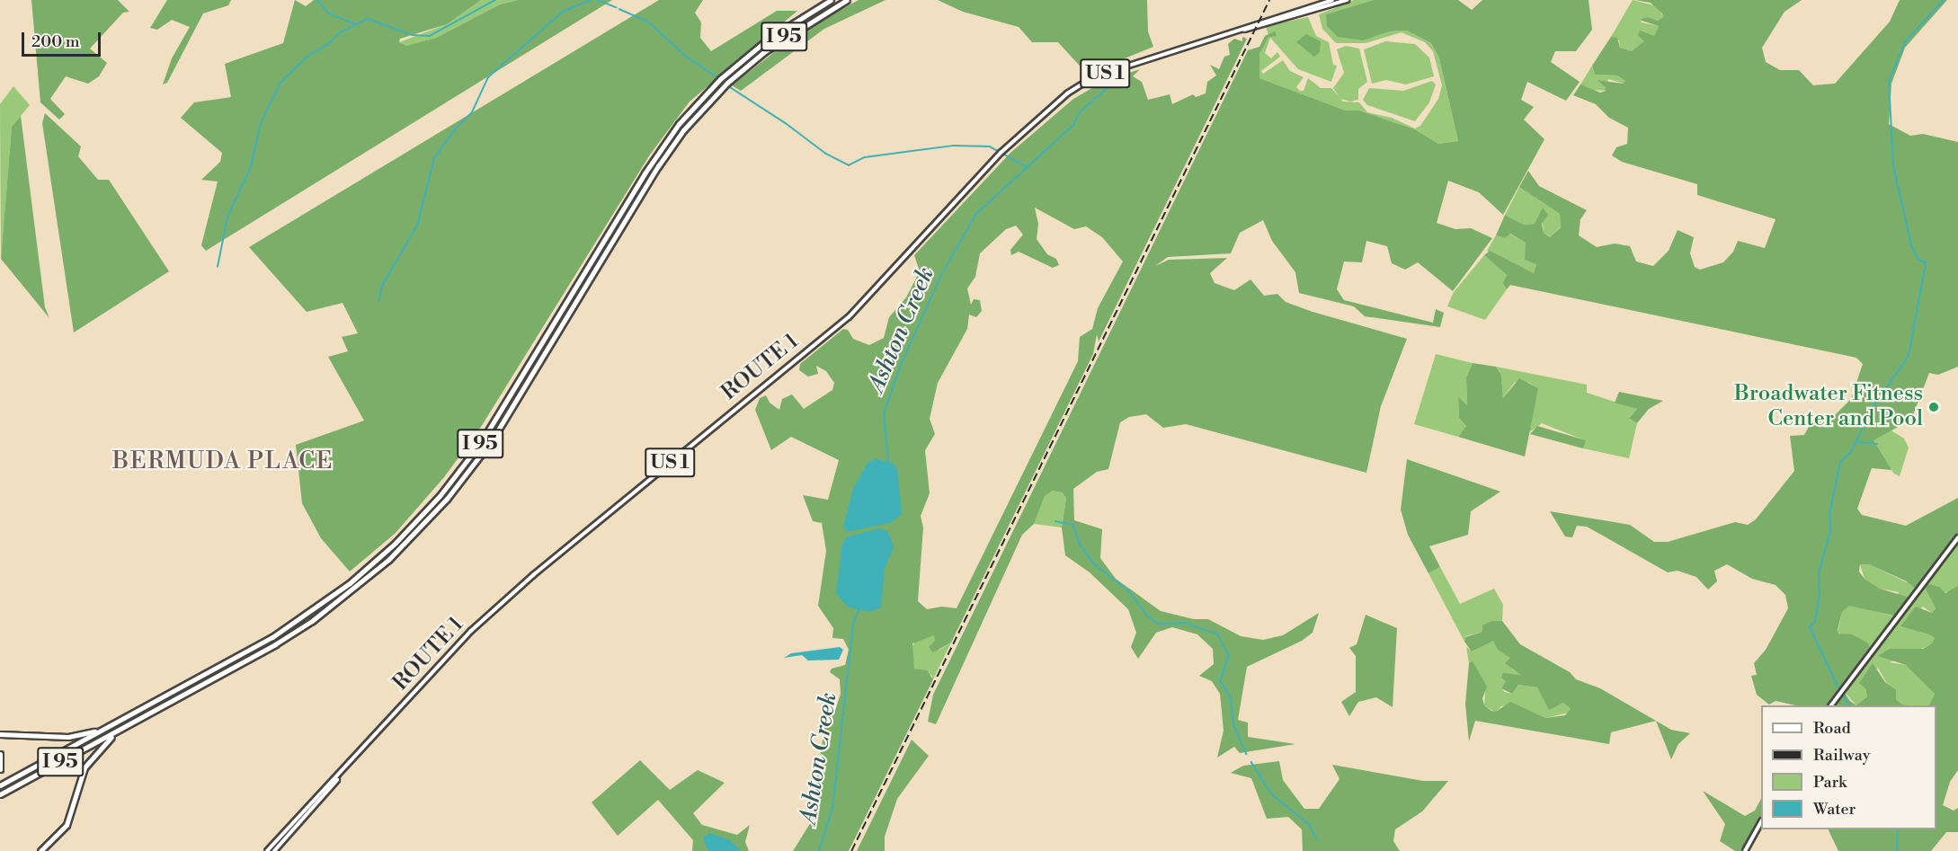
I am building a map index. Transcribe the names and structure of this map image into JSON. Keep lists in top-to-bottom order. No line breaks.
{"streets":{"highway":["I 95"],"main road":["US 1","ROUTE 1"]},"districts":["BERMUDA PLACE"],"water":["Ashton Creek"],"places":["Broadwater Fitness Center and Pool"],"legend":["Road","Railway","Park","Water"],"scale_bar":"200 m"}
